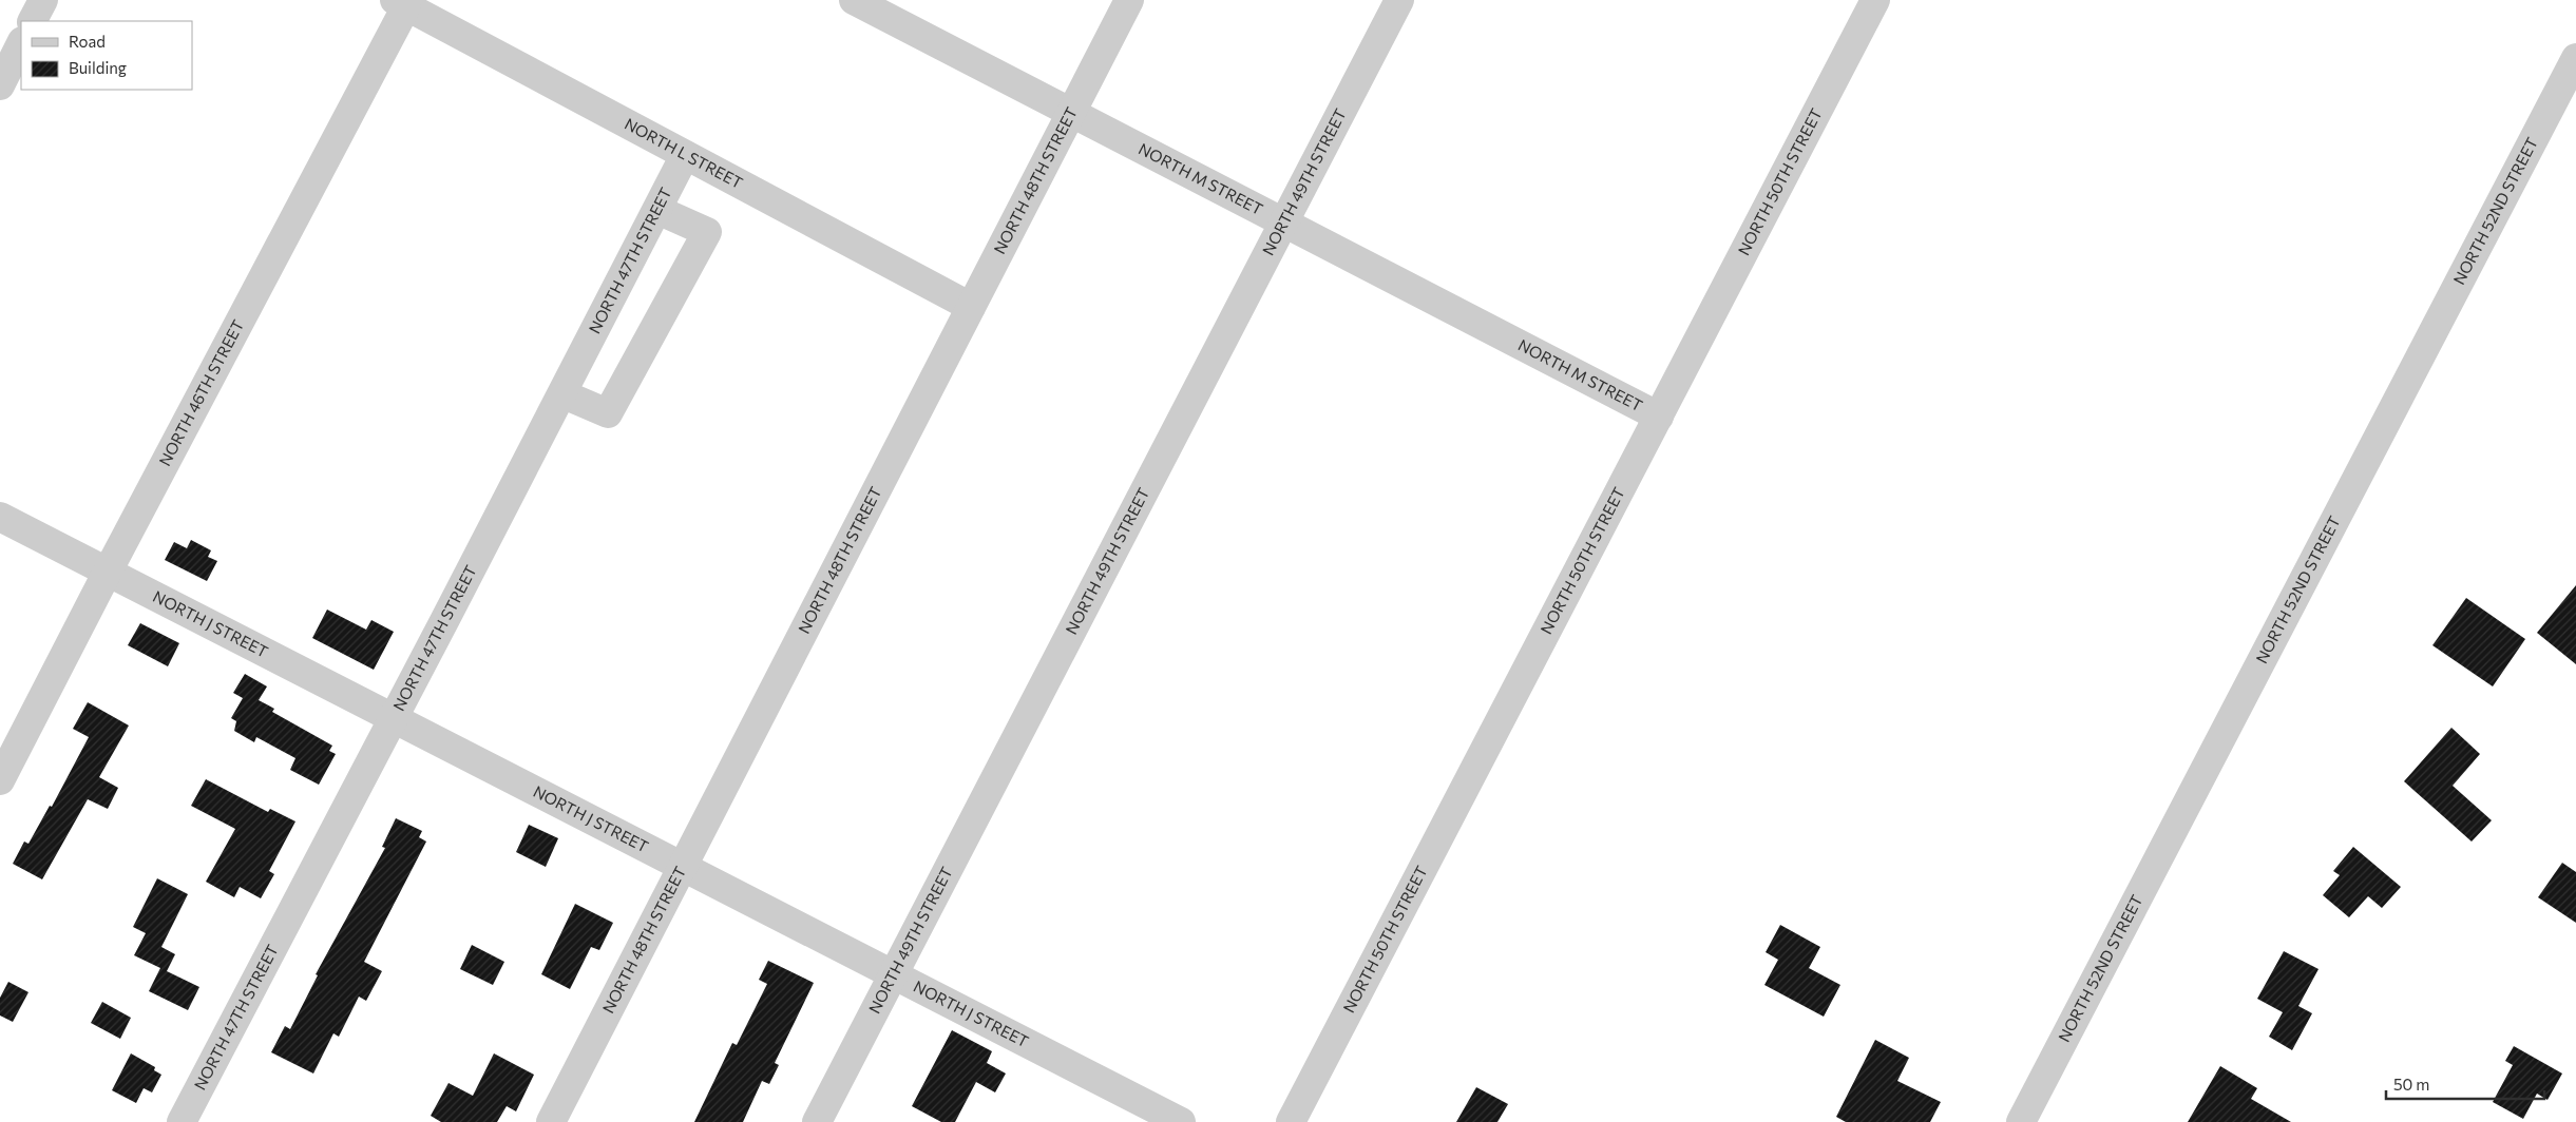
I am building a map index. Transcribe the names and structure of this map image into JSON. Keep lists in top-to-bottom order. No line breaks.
{"streets":{"street":["NORTH L STREET","NORTH M STREET","NORTH 48TH STREET","NORTH 49TH STREET","NORTH 50TH STREET","NORTH 52ND STREET","NORTH 47TH STREET","NORTH 46TH STREET","NORTH J STREET"]},"crossings":[["NORTH L STREET","NORTH 48TH STREET"],["NORTH L STREET","NORTH 47TH STREET"],["NORTH L STREET","NORTH 46TH STREET"],["NORTH M STREET","NORTH 48TH STREET"],["NORTH M STREET","NORTH 49TH STREET"],["NORTH M STREET","NORTH 50TH STREET"],["NORTH 48TH STREET","NORTH J STREET"],["NORTH 49TH STREET","NORTH J STREET"],["NORTH 47TH STREET","NORTH J STREET"],["NORTH 46TH STREET","NORTH J STREET"]],"legend":["Road","Building"],"scale_bar":"50 m"}
